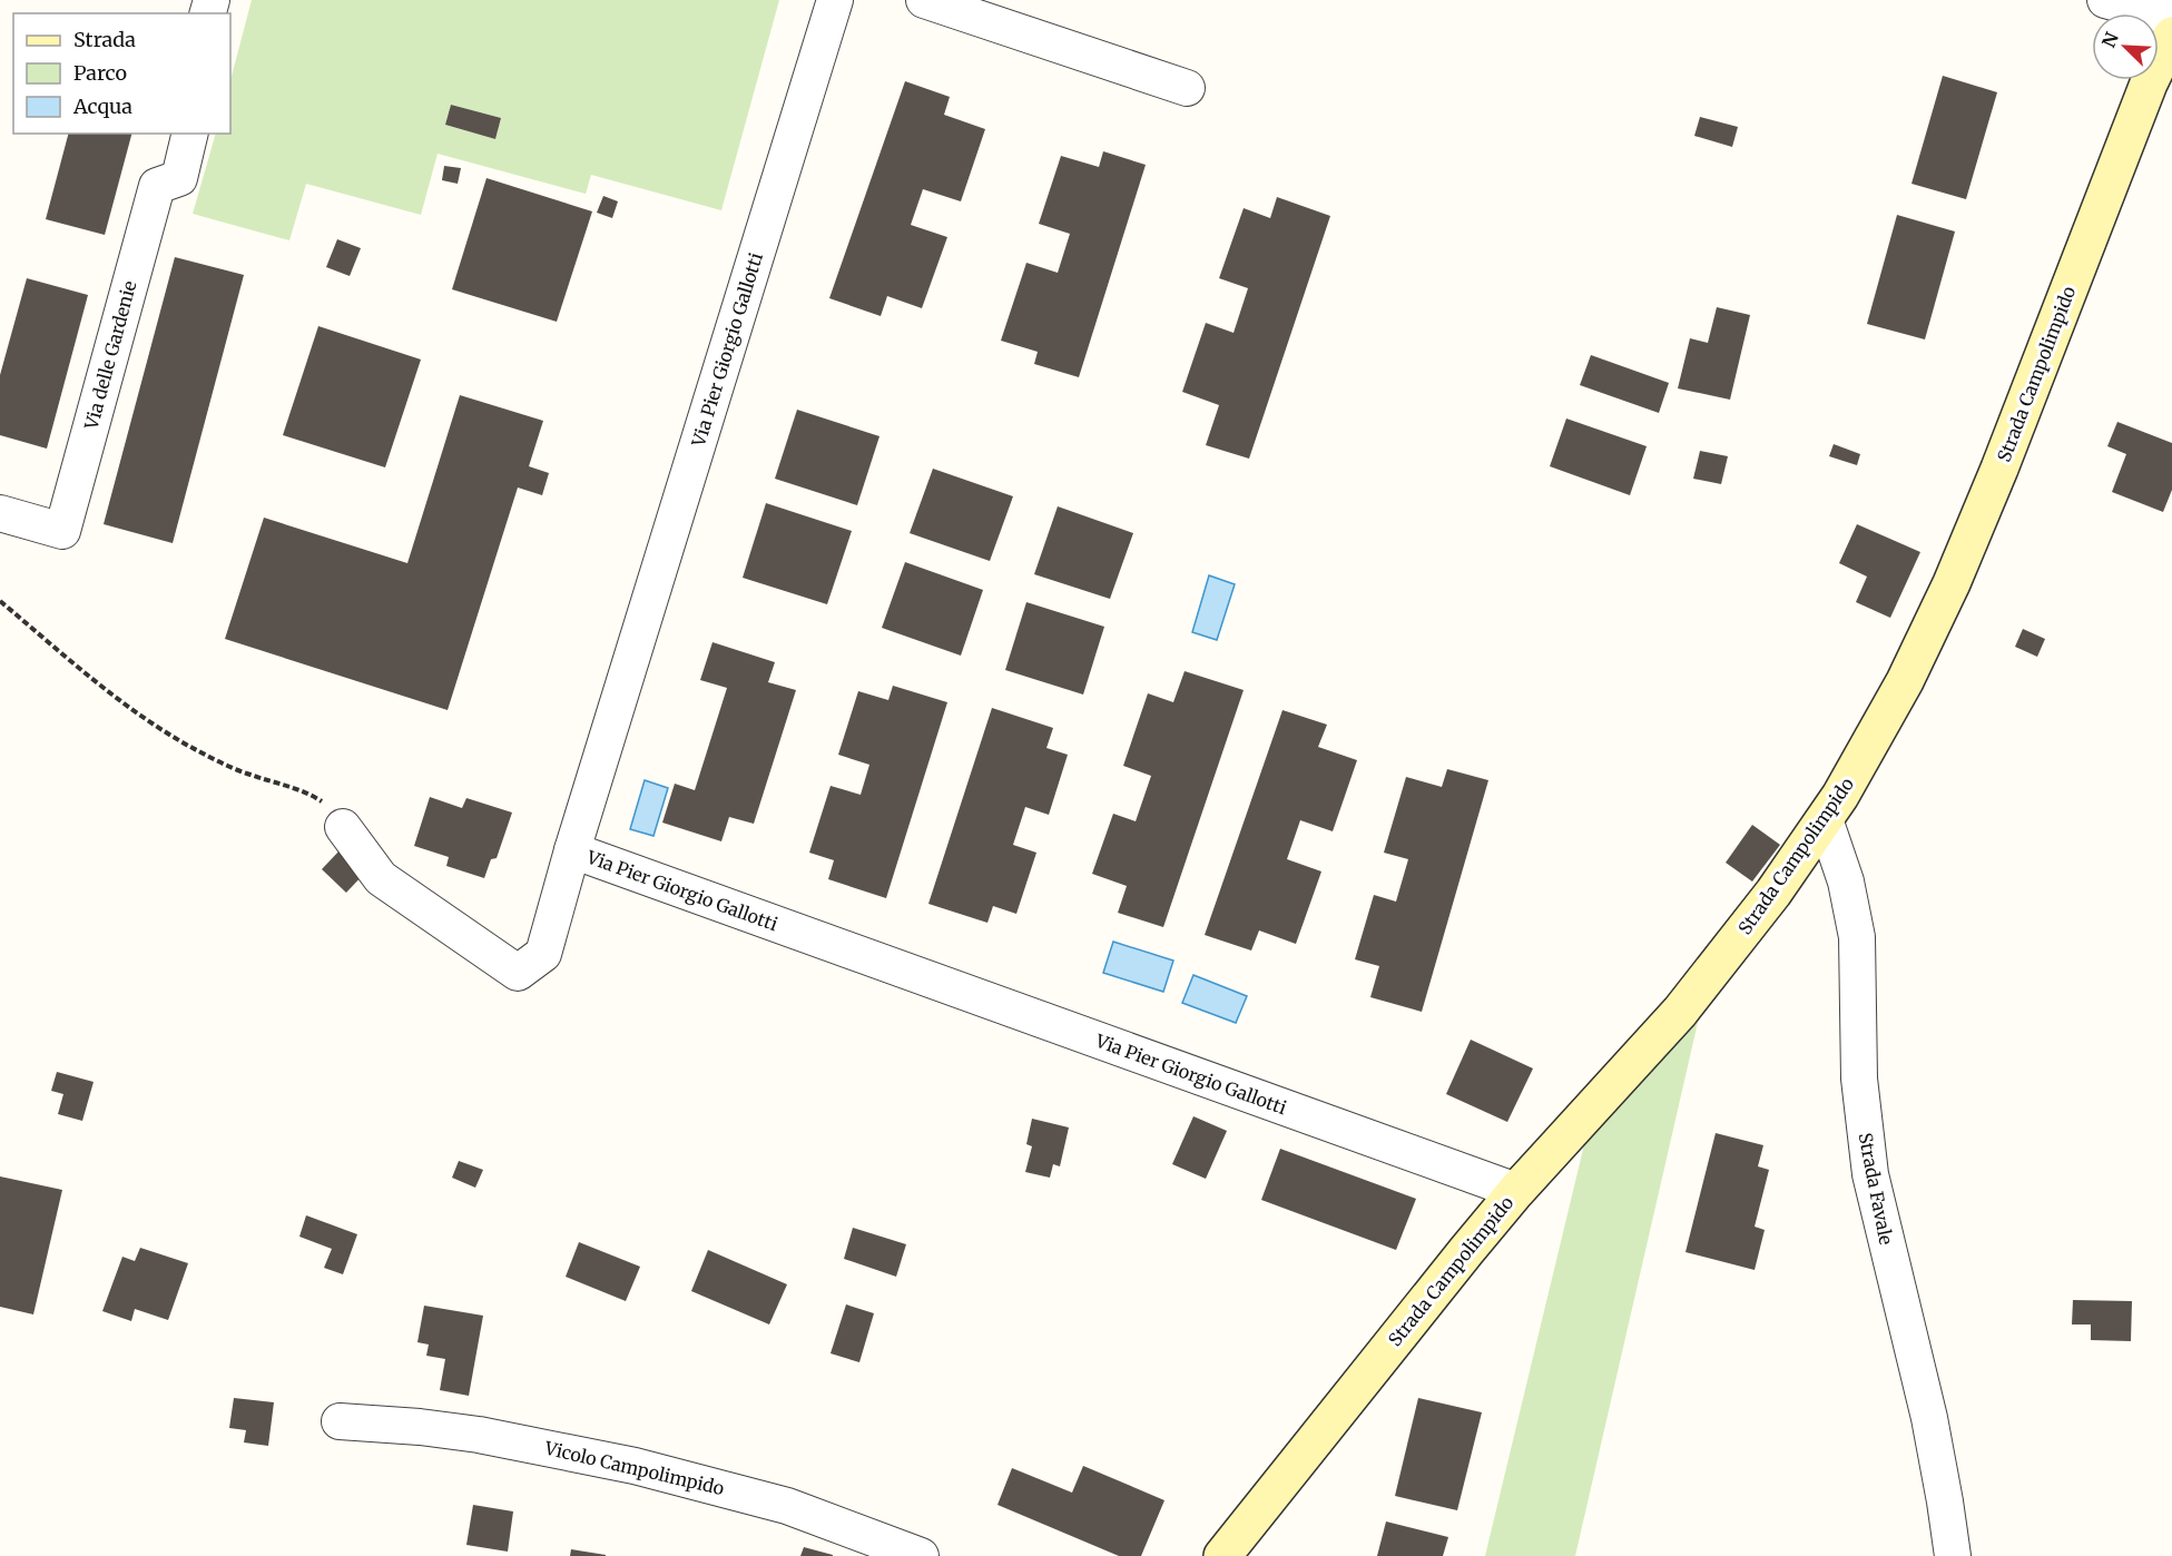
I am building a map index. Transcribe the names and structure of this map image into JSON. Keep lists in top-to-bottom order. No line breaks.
{"streets":{"street":["Via Pier Giorgio Gallotti","Via delle Gardenie","Strada Campolimpido","Strada Favale","Vicolo Campolimpido"]},"crossings":[["Via Pier Giorgio Gallotti","Strada Campolimpido"],["Strada Campolimpido","Strada Favale"]],"legend":["Strada","Parco","Acqua"],"north":"top left"}
